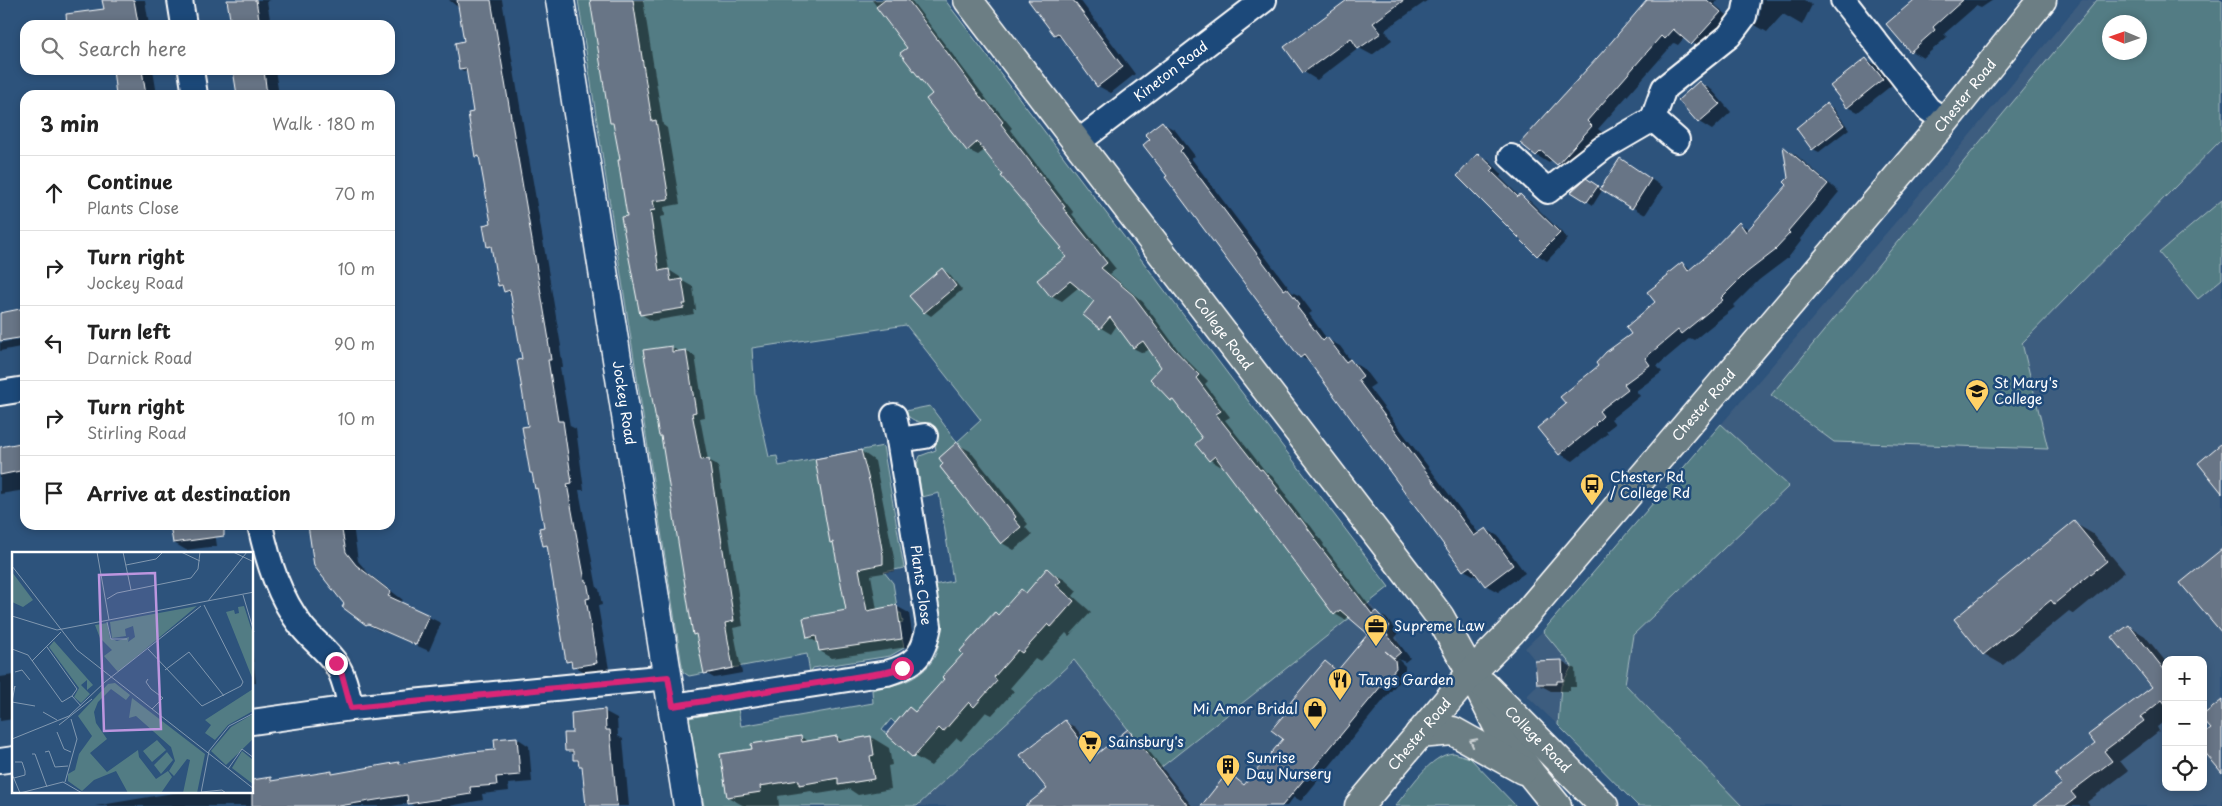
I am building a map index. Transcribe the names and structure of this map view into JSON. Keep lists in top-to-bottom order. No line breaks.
{"streets":{"main road":["Chester Road","College Road","Jockey Road"],"street":["Kineton Road","Plants Close"]},"crossings":[["Kineton Road","College Road"],["Chester Road","College Road"],["Jockey Road","Plants Close"]],"places":{"school or university":["St Mary's College"],"bus stop":["Chester Rd / College Rd"],"office":["Supreme Law"],"restaurant":["Tangs Garden"],"shop":["Mi Amor Bridal"],"supermarket":["Sainsbury's"],"building":["Sunrise Day Nursery"]},"north":"left","page":{"search":"Search here","heading":["3 min","Walk · 180 m"],"list":[["Continue","Plants Close","70 m"],["Turn right","Jockey Road","10 m"],["Turn left","Darnick Road","90 m"],["Turn right","Stirling Road","10 m"],"Arrive at destination"],"map_buttons":["+","−"]}}
